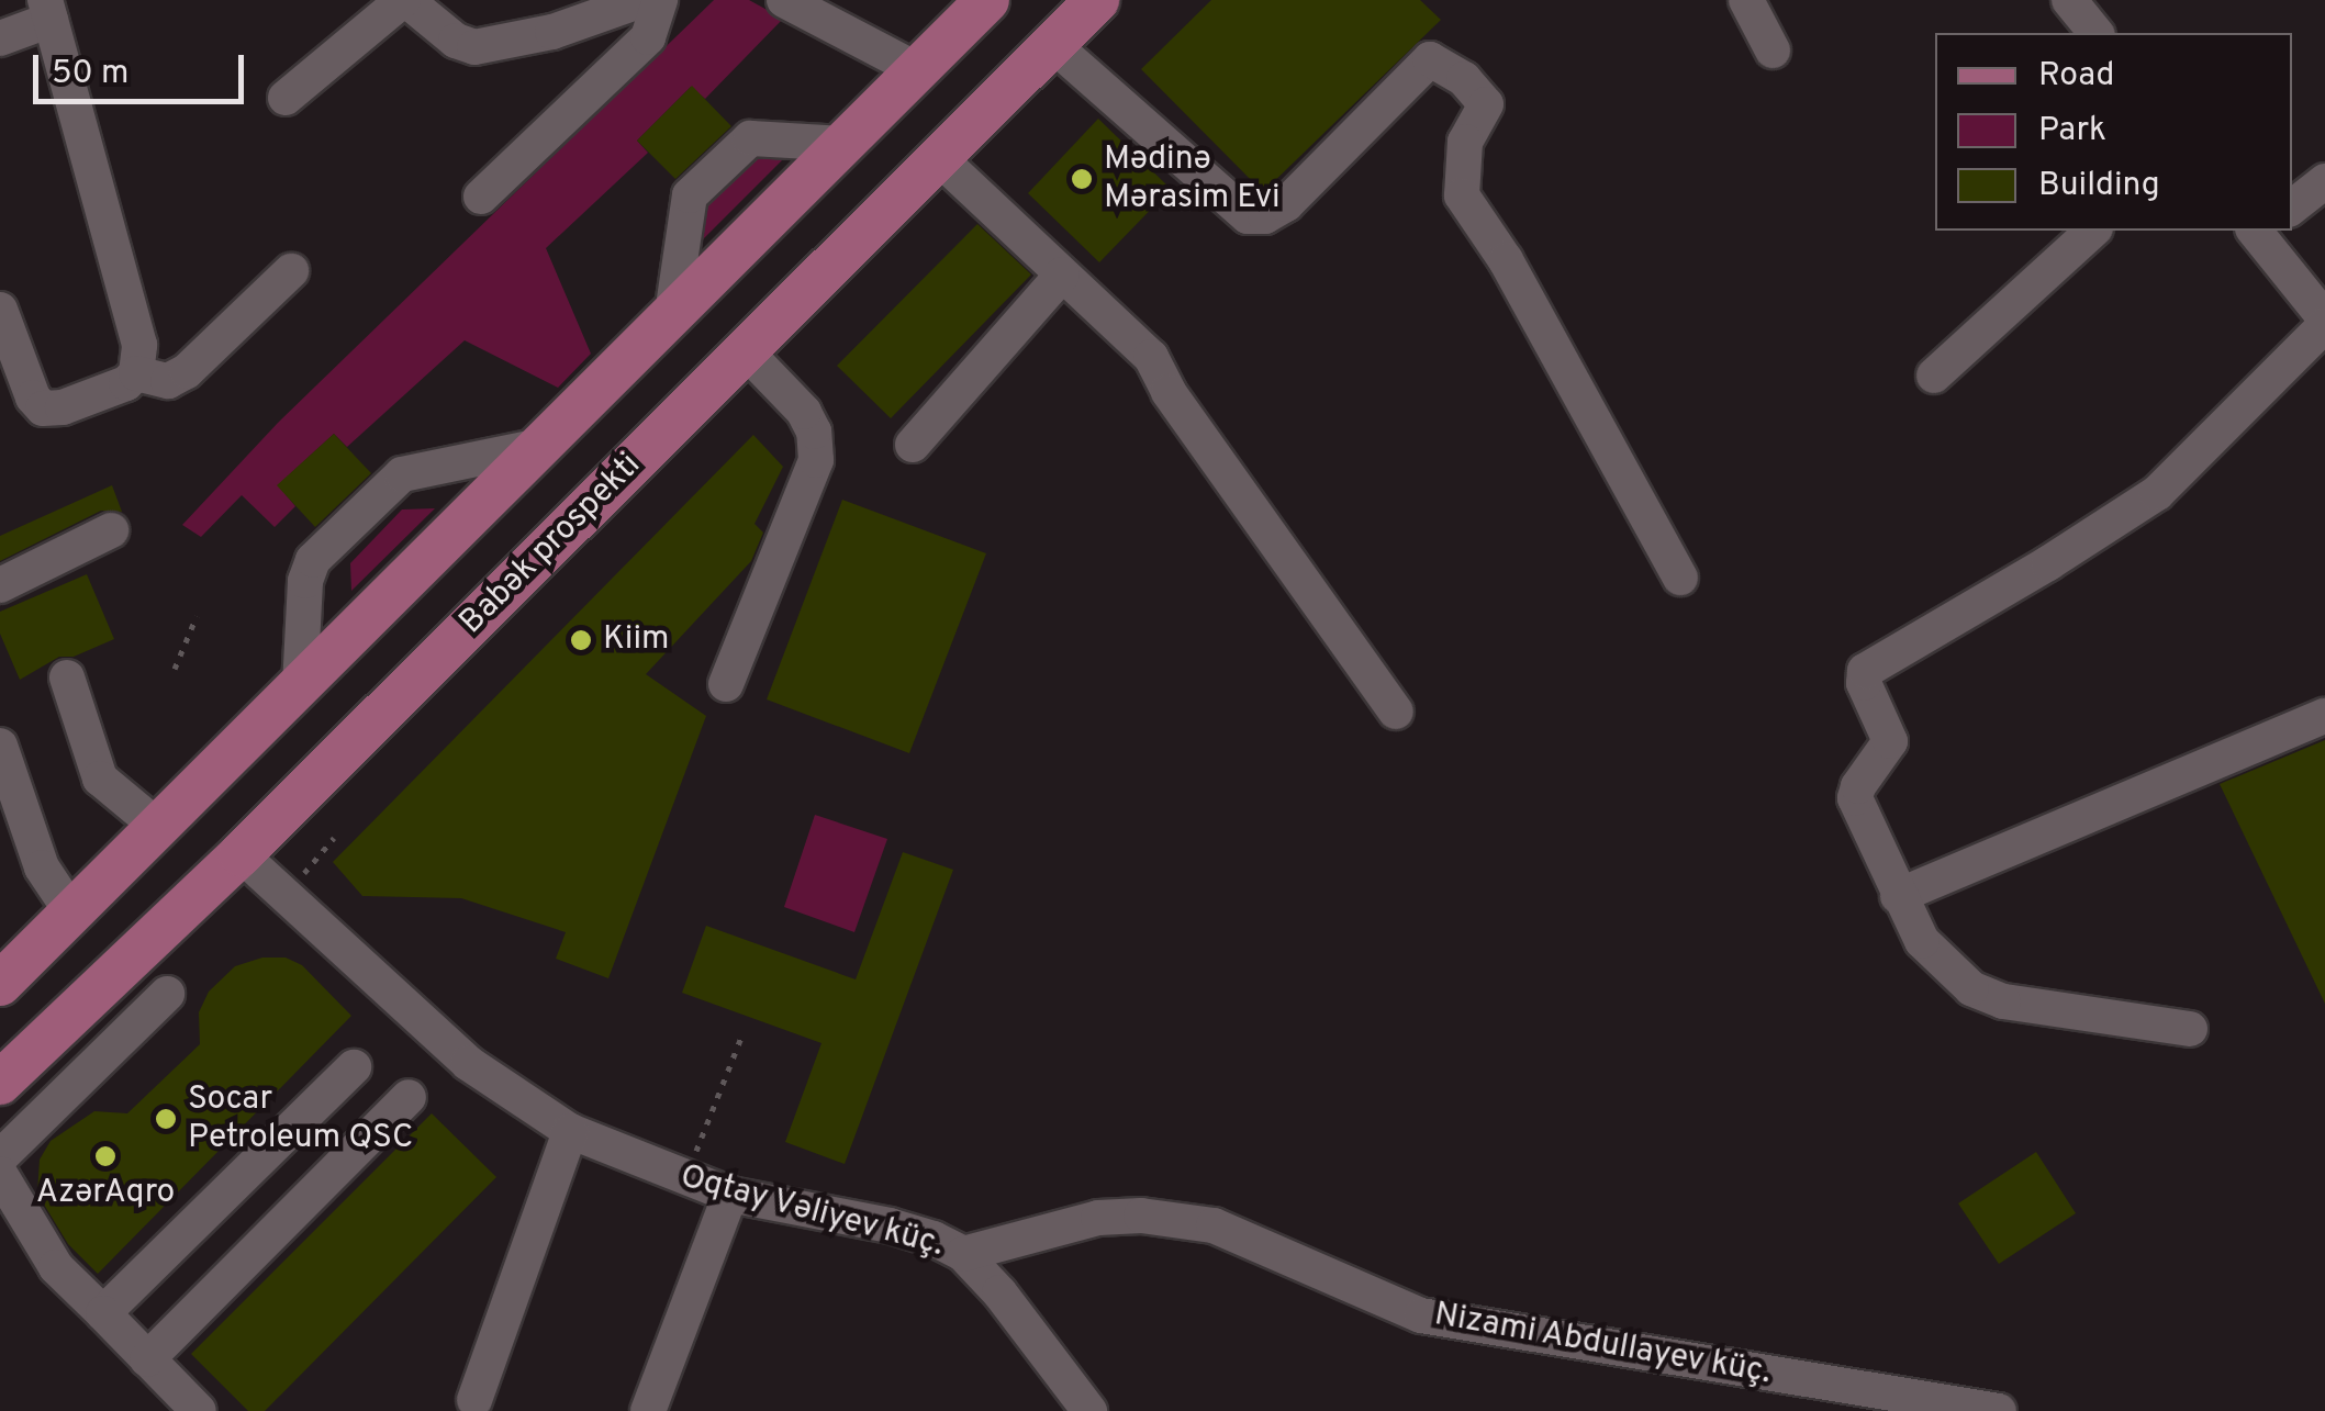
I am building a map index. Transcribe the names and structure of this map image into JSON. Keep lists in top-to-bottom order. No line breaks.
{"streets":{"main road":["Babək prospekti"],"street":["Oqtay Vəliyev küç.","Nizami Abdullayev küç."]},"crossings":[["Babək prospekti","Oqtay Vəliyev küç."],["Oqtay Vəliyev küç.","Nizami Abdullayev küç."]],"places":["Mədinə Mərasim Evi","Kiim","Socar Petroleum QSC","AzərAqro"],"legend":["Road","Park","Building"],"scale_bar":"50 m"}
